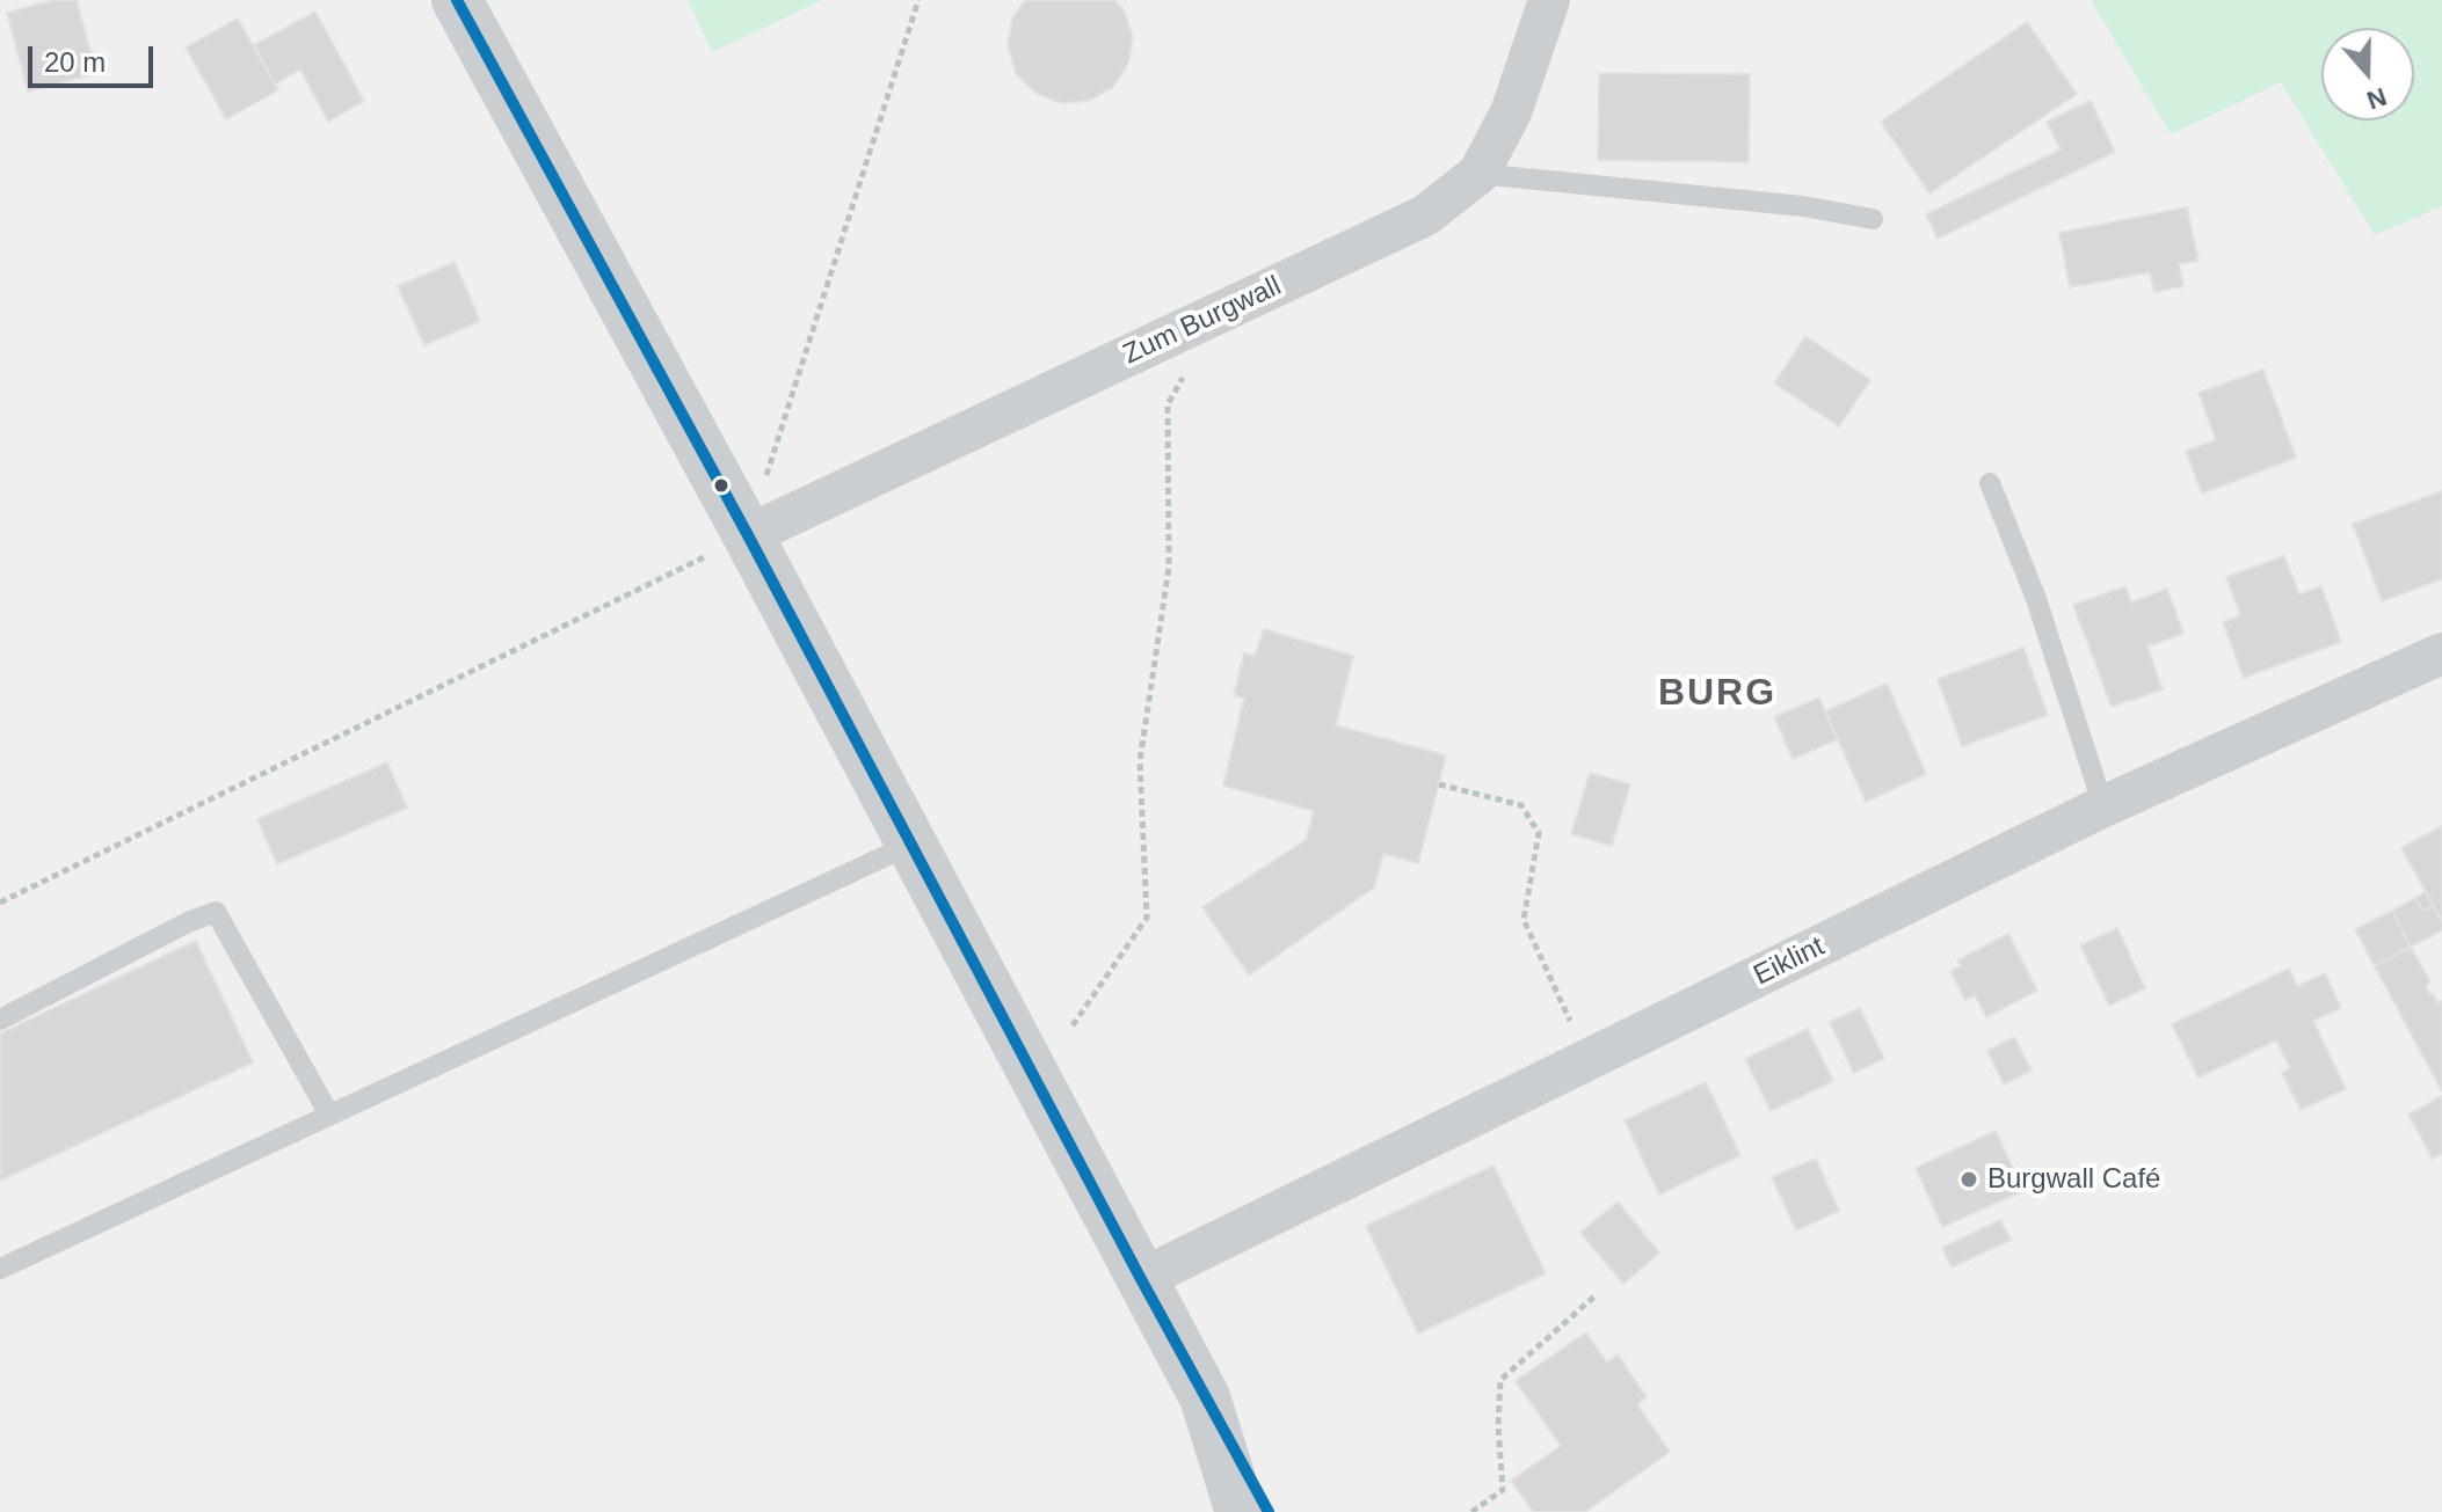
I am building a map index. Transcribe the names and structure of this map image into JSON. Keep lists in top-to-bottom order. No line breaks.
{"streets":{"street":["Zum Burgwall","Eiklint"]},"districts":["BURG"],"places":["Burgwall Café"],"scale_bar":"20 m","north":"bottom"}
